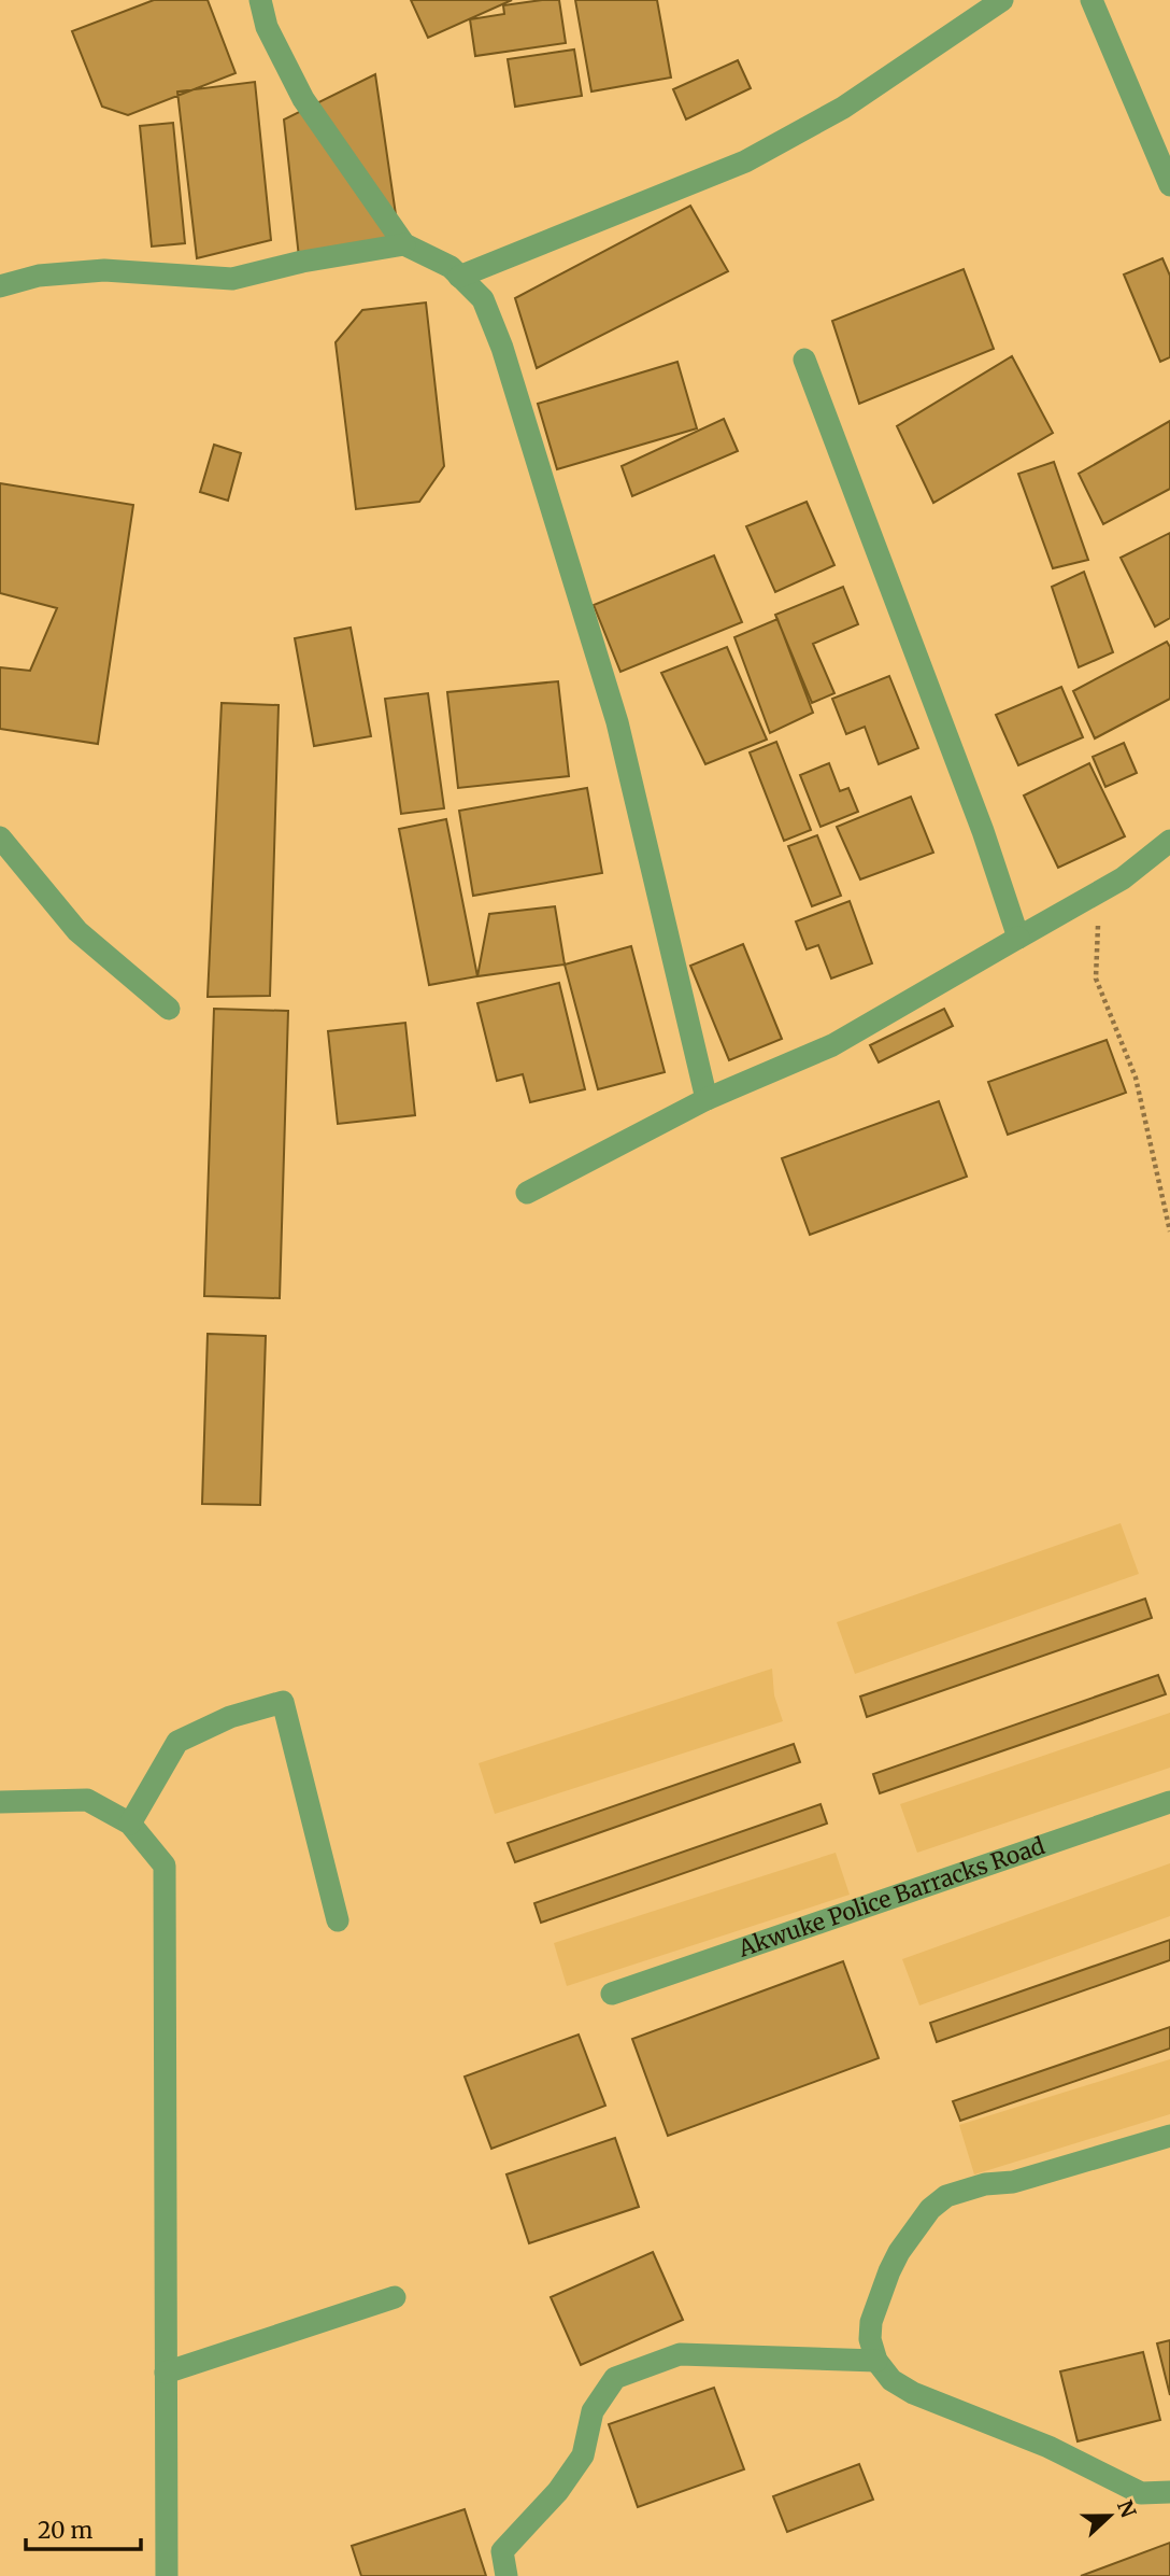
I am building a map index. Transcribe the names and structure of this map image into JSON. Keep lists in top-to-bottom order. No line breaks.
{"streets":{"street":["Akwuke Police Barracks Road"]},"scale_bar":"20 m","north":"right"}
